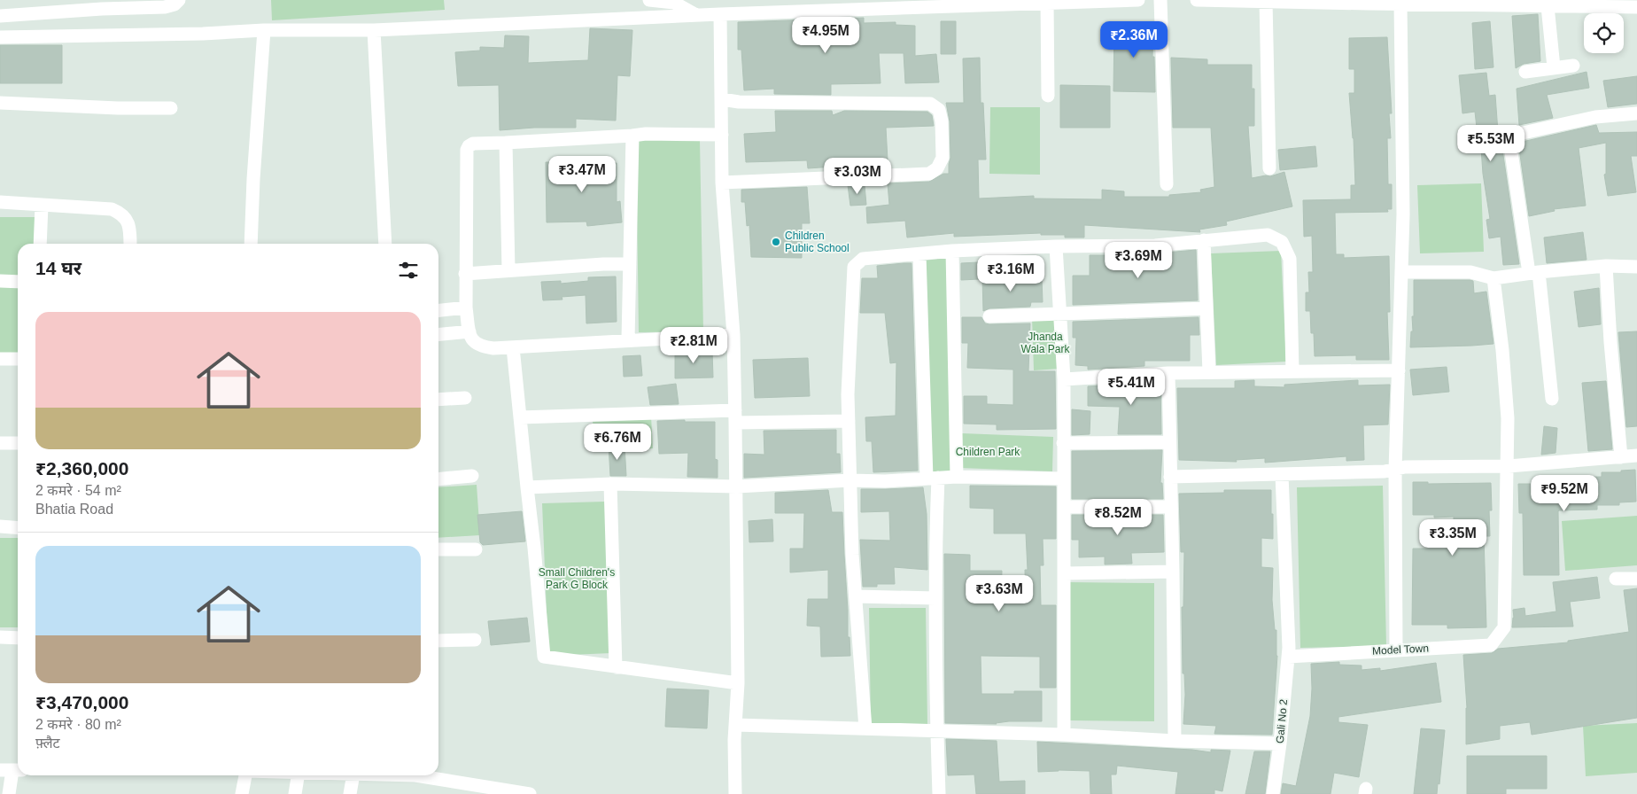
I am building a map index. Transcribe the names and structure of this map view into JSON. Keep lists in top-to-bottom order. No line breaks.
{"streets":{"street":["Model Town","Gali No 2"]},"crossings":[["Model Town","Gali No 2"]],"parks":["Jhanda Wala Park","Children Park","Small Children's Park G Block"],"places":["Children Public School"],"page":{"price":["₹4.95M","₹2.36M","₹5.53M","₹3.47M","₹3.03M","₹3.69M","₹3.16M","₹2.81M","₹5.41M","₹6.76M","₹9.52M","₹8.52M","₹3.35M","₹3.63M"],"heading":"14 घर","list":[{"name":"₹2,360,000","note":"2 कमरे · 54 m² · Bhatia Road"},{"name":"₹3,470,000","note":"2 कमरे · 80 m² · फ़्लैट"}]}}
